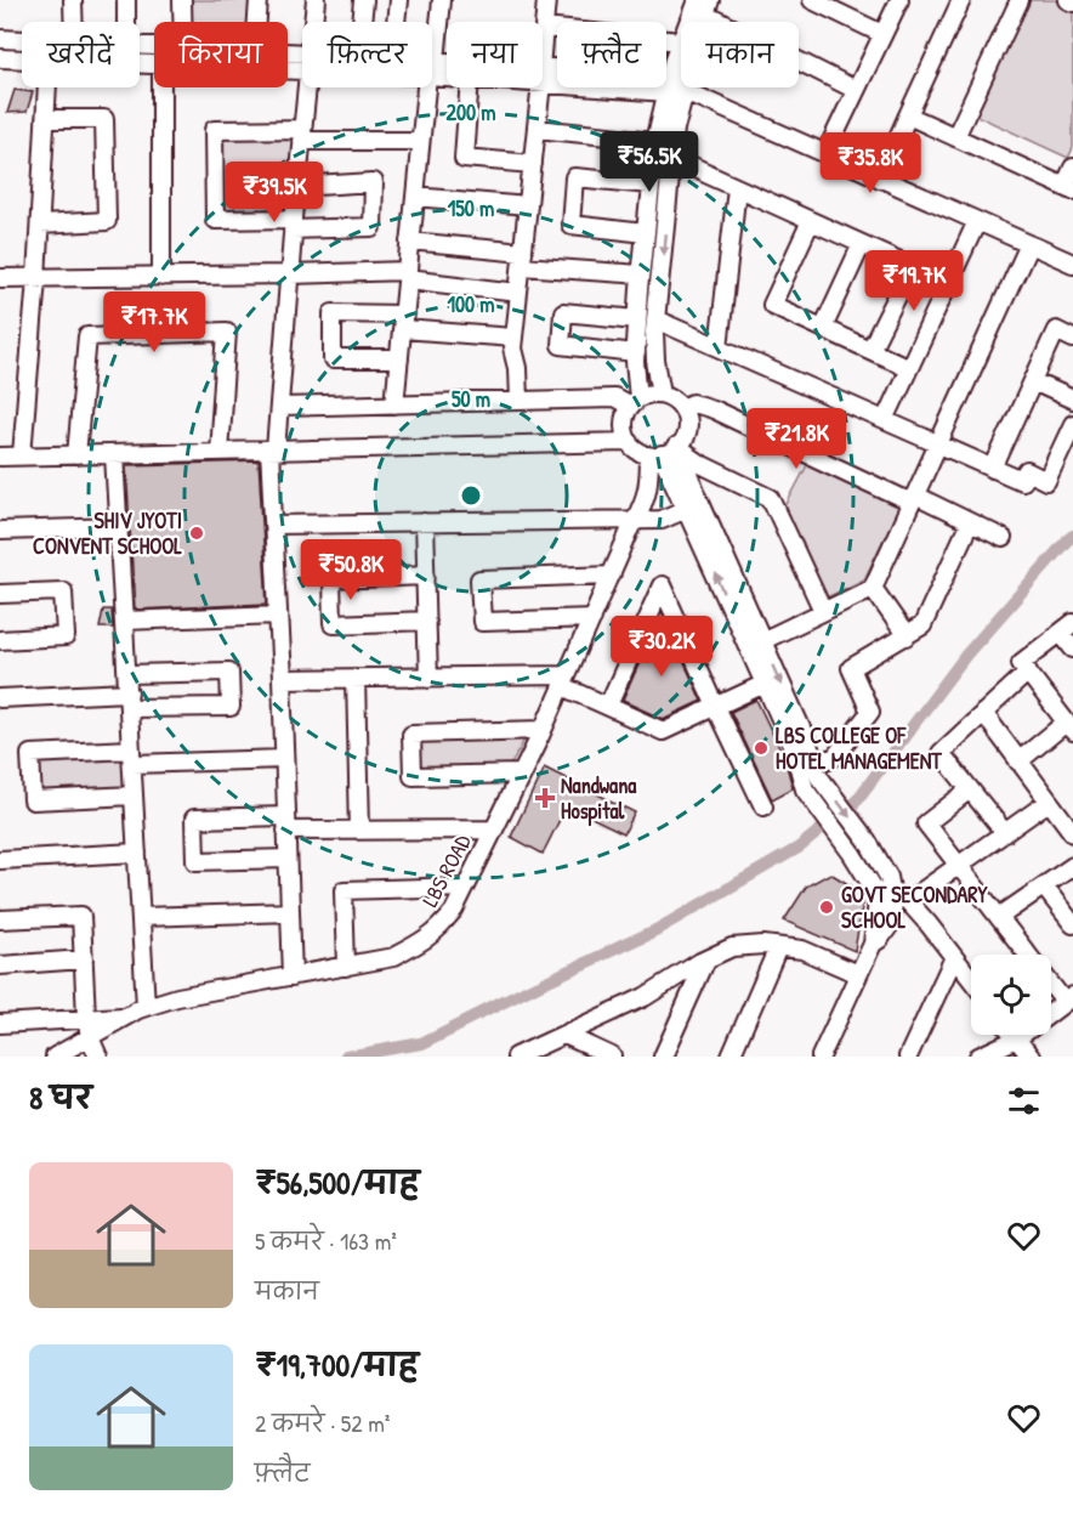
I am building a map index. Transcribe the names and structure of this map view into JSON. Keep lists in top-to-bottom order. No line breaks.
{"streets":{"street":["LBS ROAD"]},"places":{"other":["SHIV JYOTI CONVENT SCHOOL","LBS COLLEGE OF HOTEL MANAGEMENT","GOVT SECONDARY SCHOOL"],"health":["Nandwana Hospital"]},"page":{"chip":["खरीदें","किराया","फ़िल्टर","नया","फ़्लैट","मकान"],"price":["₹56.5K","₹35.8K","₹39.5K","₹19.7K","₹17.7K","₹21.8K","₹50.8K","₹30.2K"],"heading":"8 घर","list":[{"name":"₹56,500/माह","note":"5 कमरे · 163 m² · मकान"},{"name":"₹19,700/माह","note":"2 कमरे · 52 m² · फ़्लैट"}]},"rings":["200 m","150 m","100 m","50 m"]}
